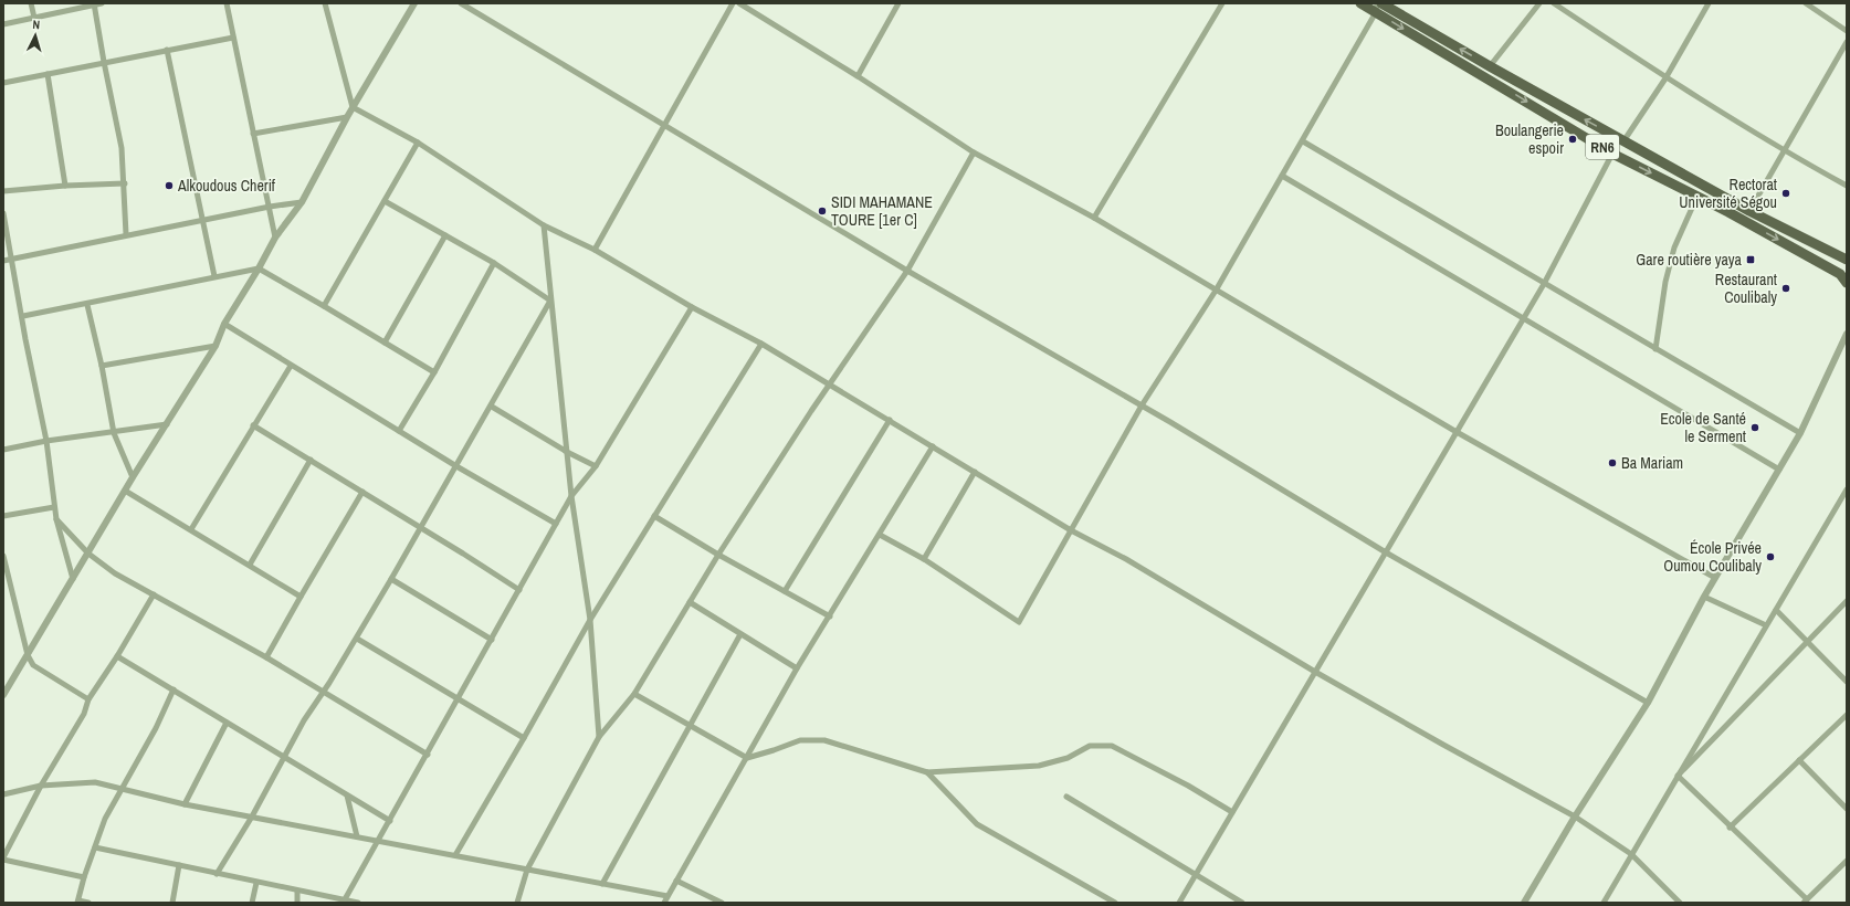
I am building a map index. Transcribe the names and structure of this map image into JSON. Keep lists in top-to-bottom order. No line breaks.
{"streets":{"highway":["RN6"]},"places":{"other":["Boulangerie espoir","Alkoudous Cherif","Rectorat Université Ségou","SIDI MAHAMANE TOURE [1er C]","Restaurant Coulibaly","Ecole de Santé le Serment","Ba Mariam","École Privée Oumou Coulibaly"],"transit":["Gare routière yaya"]},"north":"top"}
